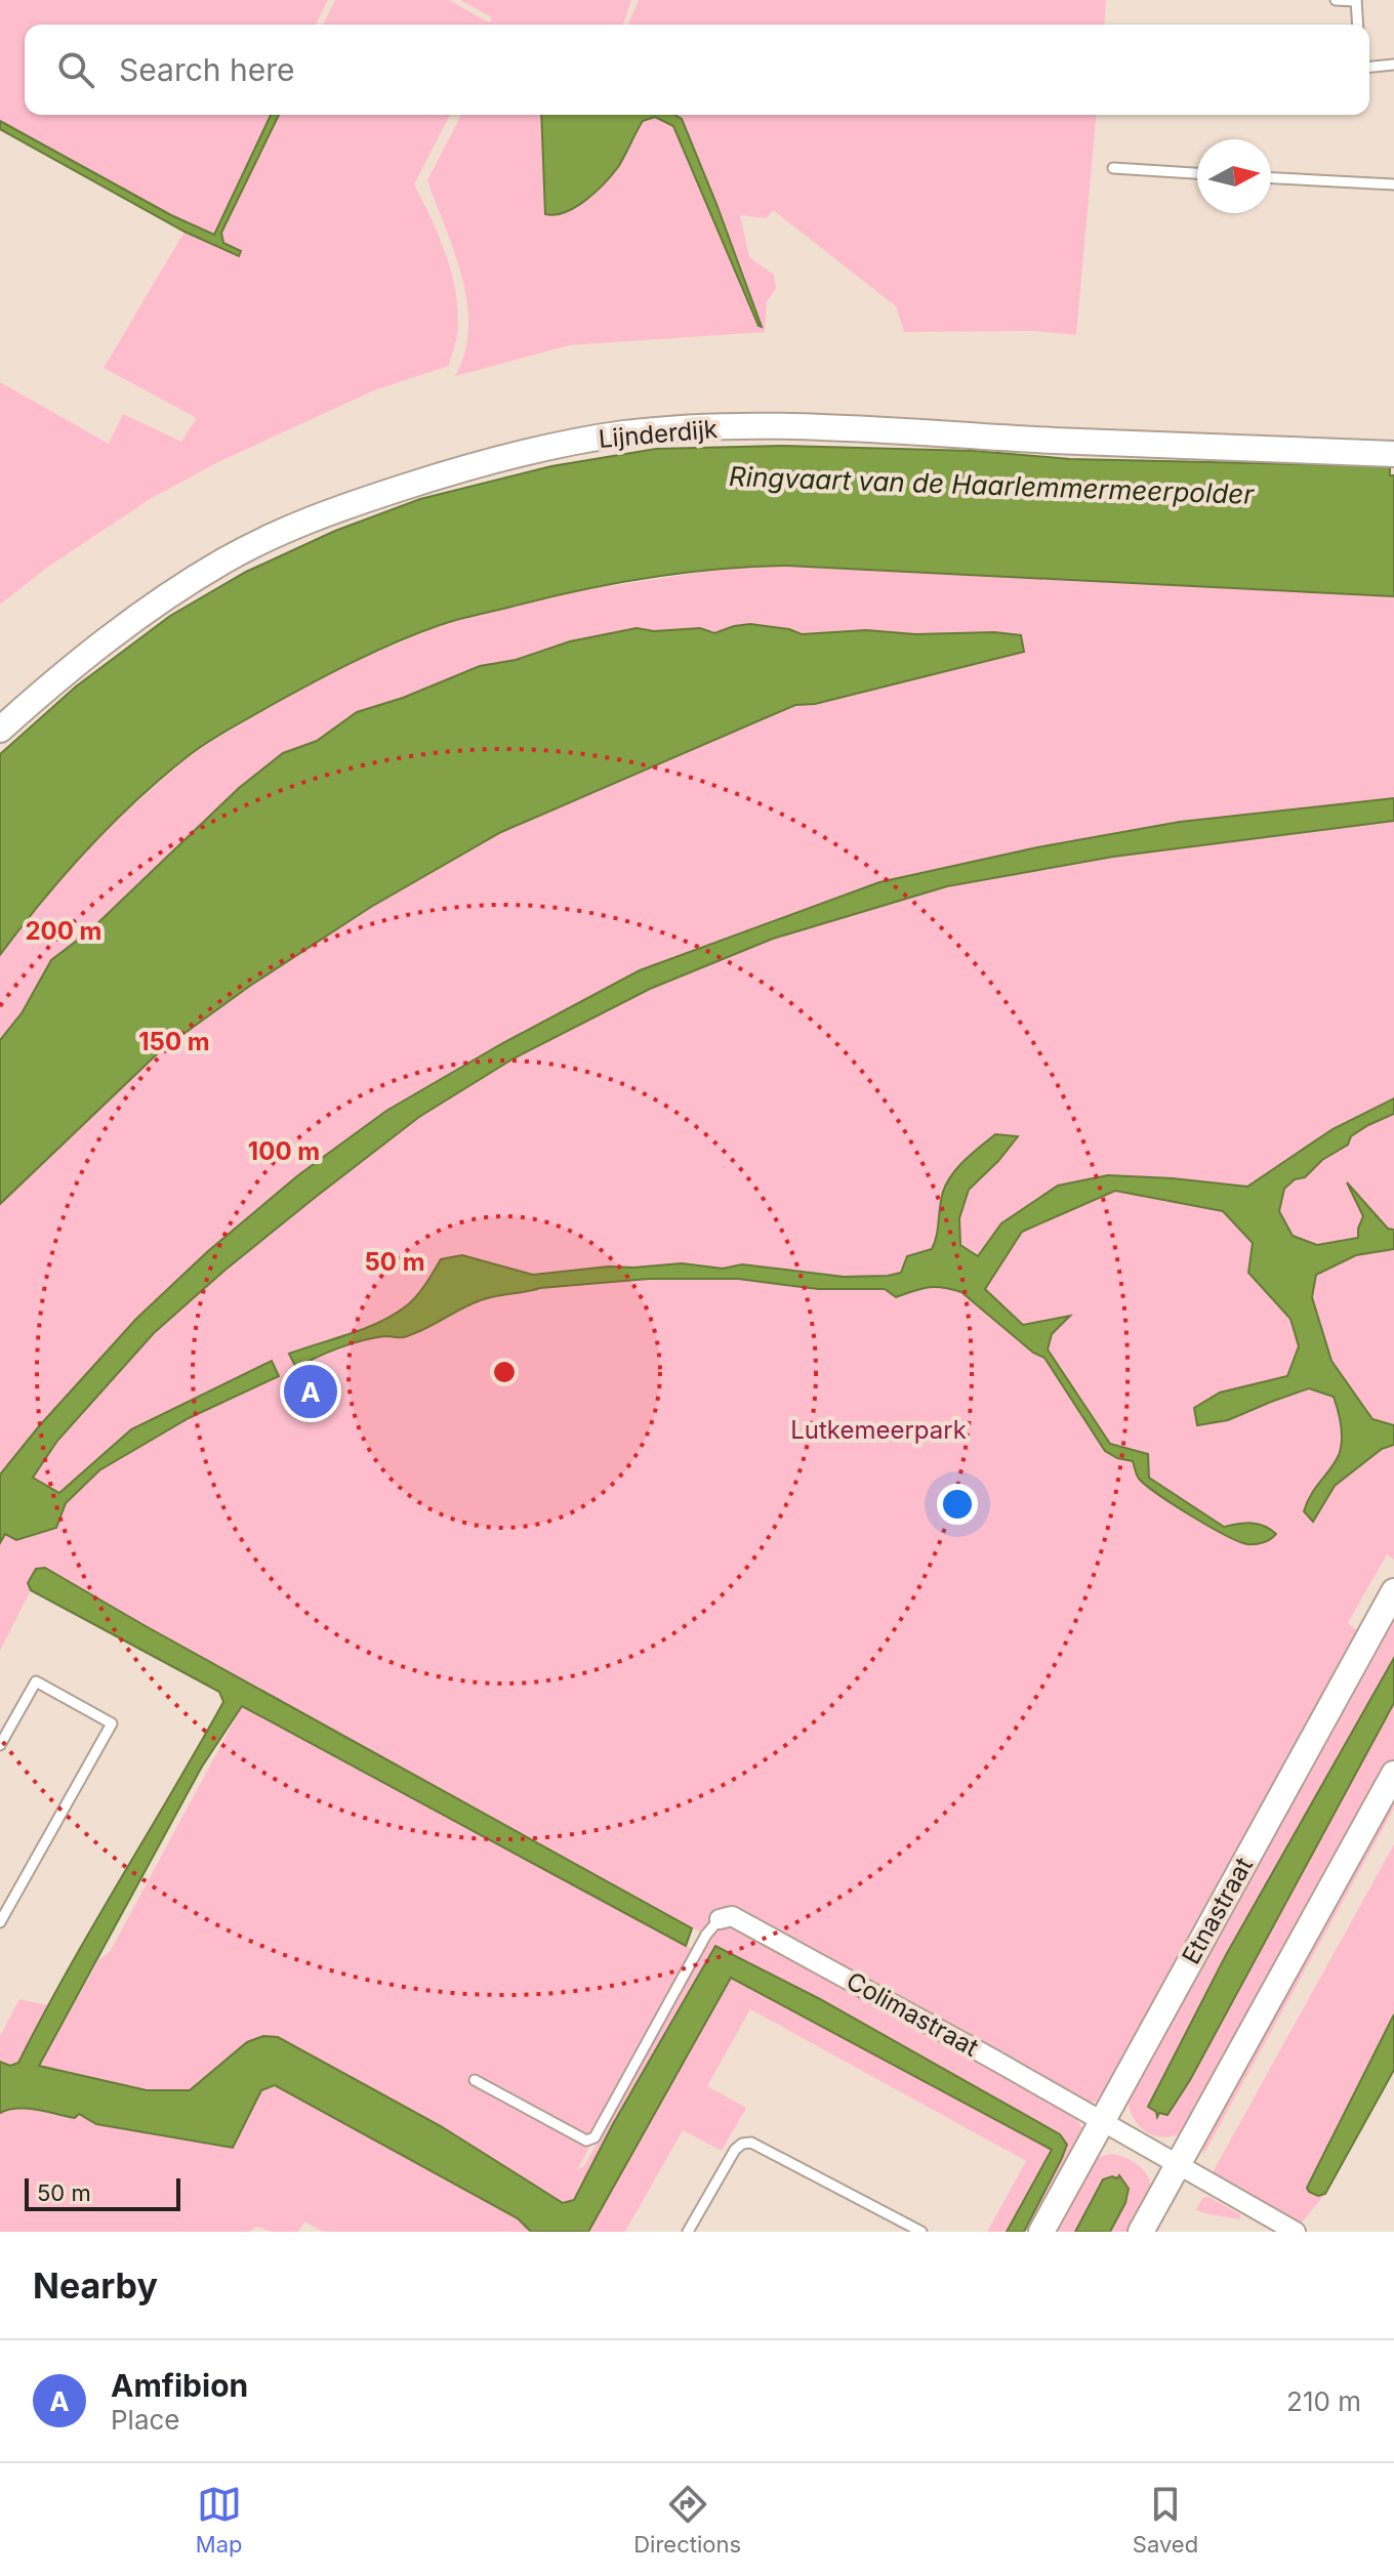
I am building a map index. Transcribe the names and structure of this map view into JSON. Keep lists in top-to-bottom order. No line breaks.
{"streets":{"street":["Lijnderdijk","Etnastraat","Colimastraat"]},"crossings":[["Etnastraat","Colimastraat"]],"water":["Ringvaart van de Haarlemmermeerpolder"],"parks":["Lutkemeerpark"],"scale_bar":"50 m","north":"right","page":{"search":"Search here","pins":"A","scale":"50 m","heading":"Nearby","list":[{"mark":"A","name":"Amfibion","note":"Place","value":"210 m"}],"nav":["Map","Directions","Saved"]},"rings":["200 m","150 m","100 m","50 m"]}
